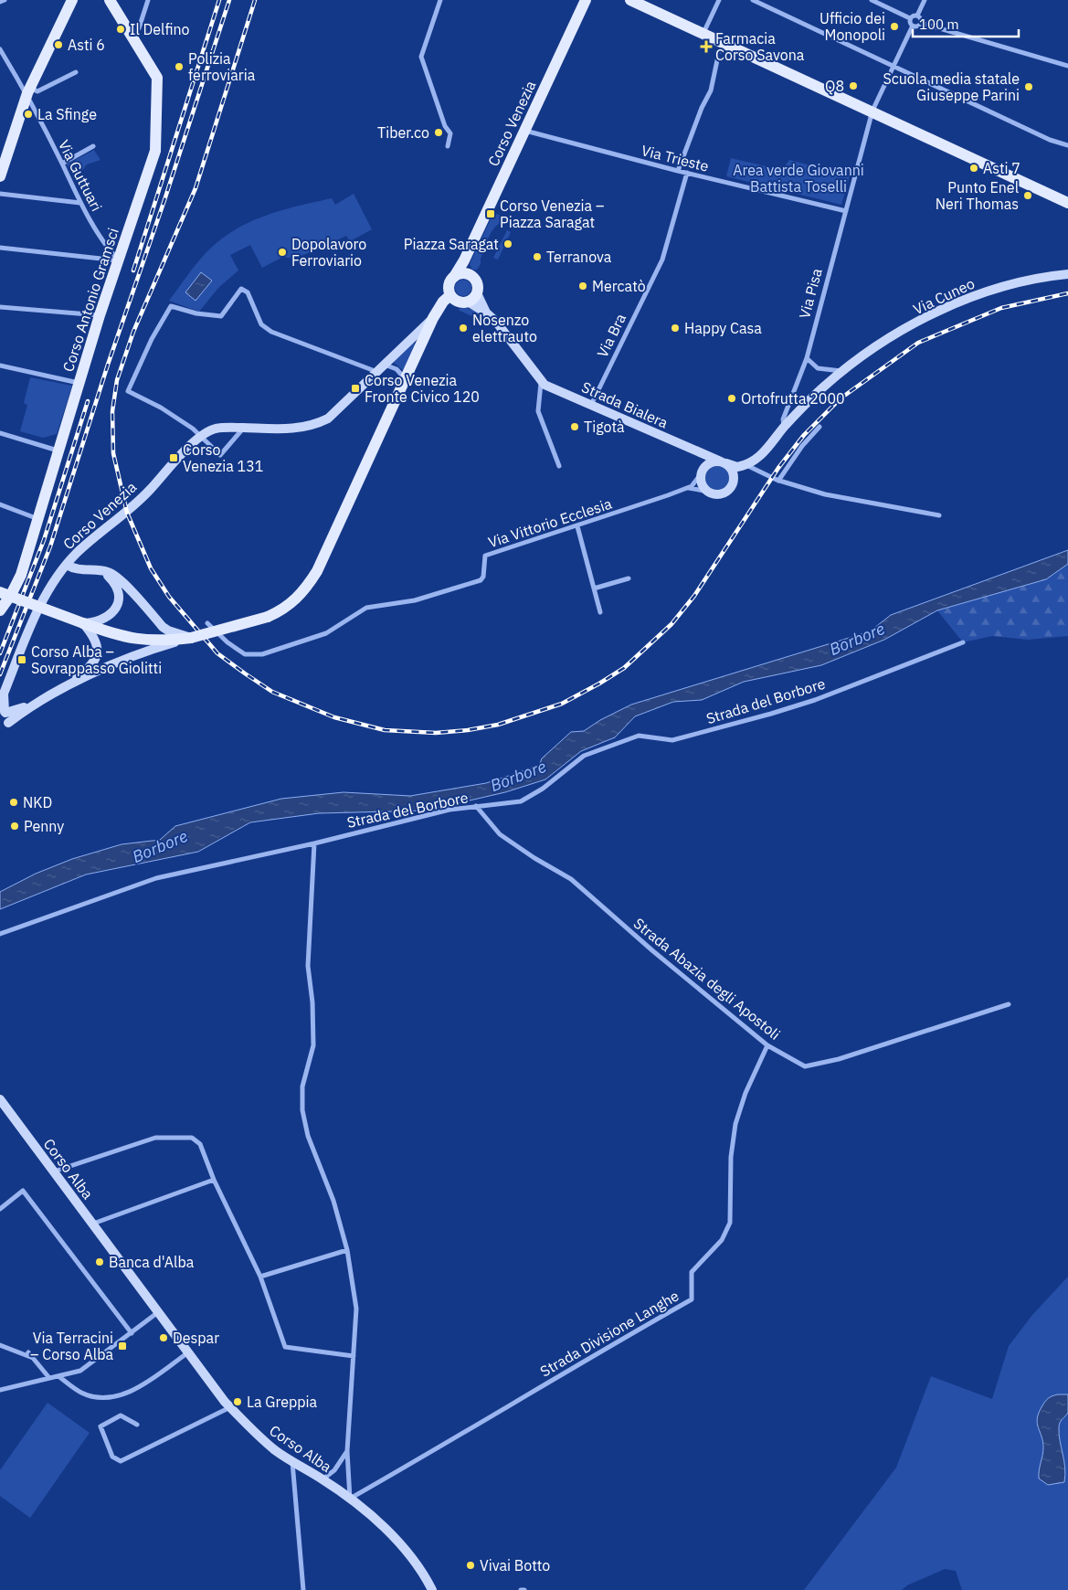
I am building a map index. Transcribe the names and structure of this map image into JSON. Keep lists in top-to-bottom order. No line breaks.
{"streets":{"main road":["Corso Venezia","Corso Antonio Gramsci"],"street":["Via Trieste","Via Guttuari","Via Pisa","Via Cuneo","Via Bra","Strada Bialera","Via Vittorio Ecclesia","Strada del Borbore","Strada Abazia degli Apostoli","Corso Alba","Strada Divisione Langhe"]},"crossings":[["Corso Venezia","Via Trieste"],["Via Trieste","Via Pisa"],["Via Trieste","Via Bra"],["Via Guttuari","Corso Antonio Gramsci"],["Via Pisa","Via Cuneo"],["Via Pisa","Strada Bialera"],["Via Pisa","Via Vittorio Ecclesia"],["Via Bra","Strada Bialera"],["Strada Bialera","Via Vittorio Ecclesia"],["Strada del Borbore","Strada Abazia degli Apostoli"],["Strada Abazia degli Apostoli","Strada Divisione Langhe"],["Corso Alba","Strada Divisione Langhe"]],"water":["Borbore"],"parks":["Area verde Giovanni Battista Toselli"],"places":{"other":["Ufficio dei Monopoli","Il Delfino","Asti 6","Polizia ferroviaria","Q8","Scuola media statale Giuseppe Parini","La Sfinge","Tiber.co","Asti 7","Punto Enel Neri Thomas","Piazza Saragat","Dopolavoro Ferroviario","Terranova","Mercatò","Nosenzo elettrauto","Happy Casa","Ortofrutta 2000","Tigotà","NKD","Penny","Banca d'Alba","Despar","La Greppia","Vivai Botto"],"health":["Farmacia Corso Savona"],"transit":["Corso Venezia – Piazza Saragat","Corso Venezia Fronte Civico 120","Corso Venezia 131","Corso Alba – Sovrappasso Giolitti","Via Terracini – Corso Alba"]},"scale_bar":"100 m"}
